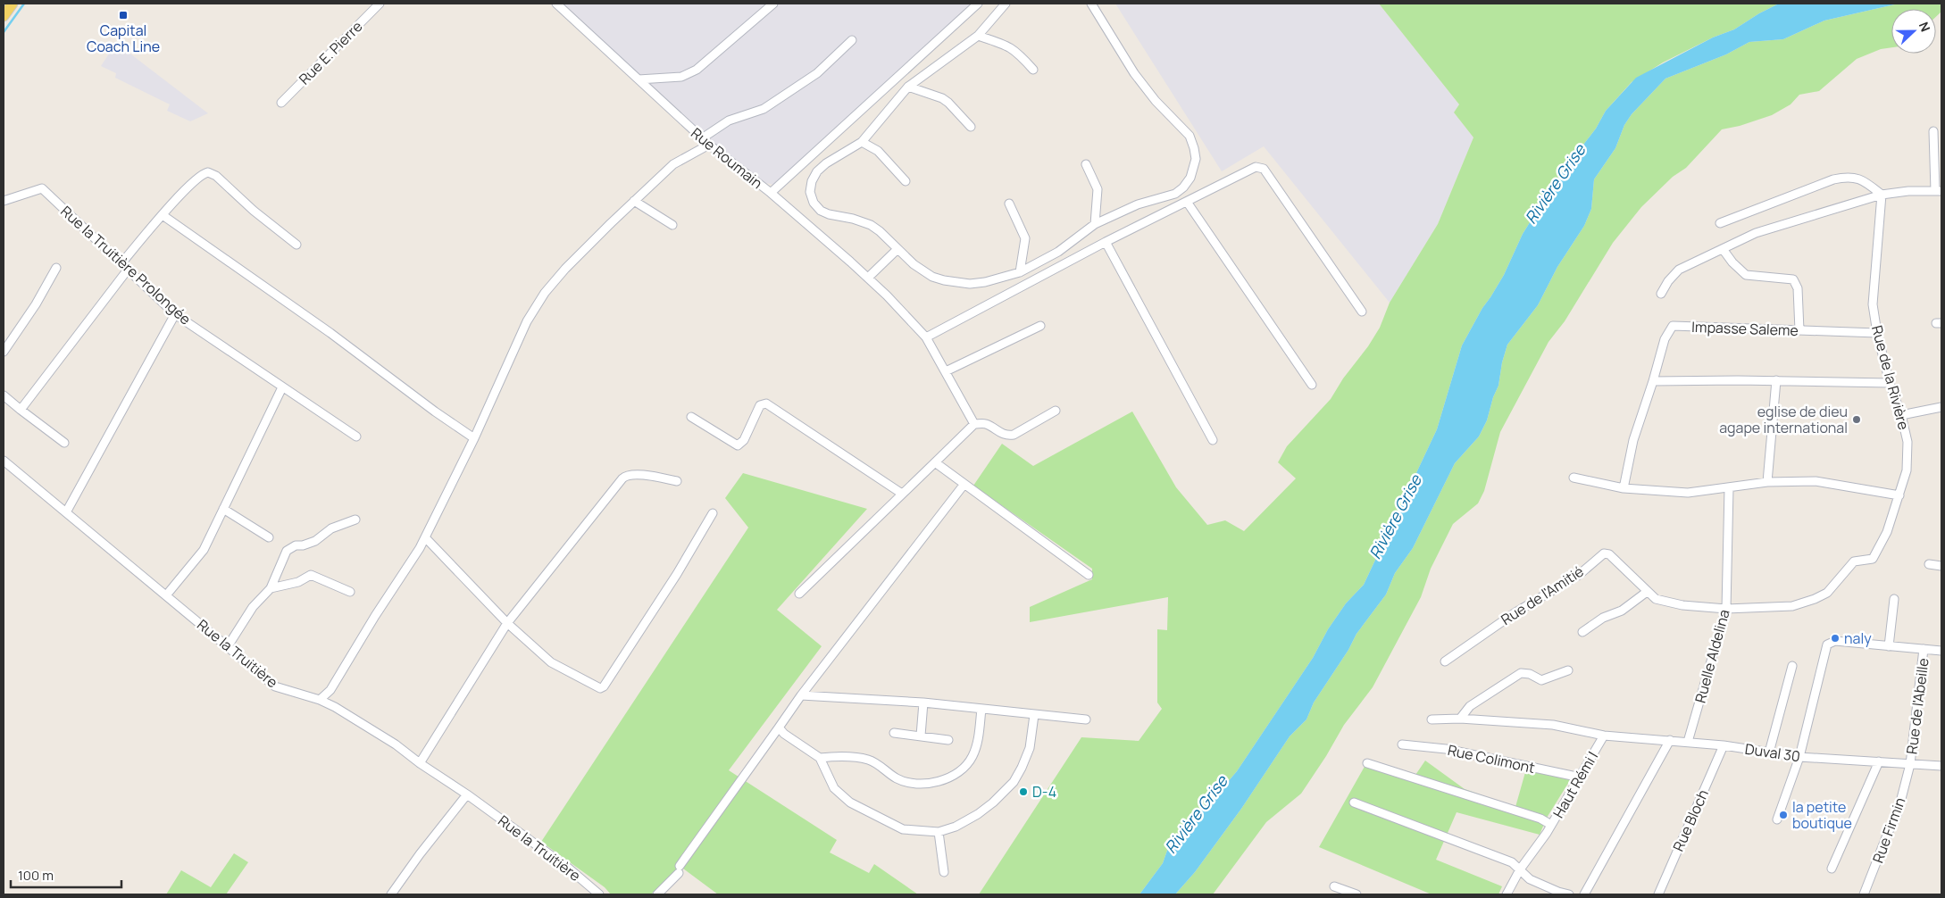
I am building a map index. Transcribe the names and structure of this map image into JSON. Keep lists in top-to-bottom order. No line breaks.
{"streets":{"street":["Rue E. Pierre","Rue Roumain","Rue la Truitière Prolongée","Impasse Saleme","Rue de la Rivière","Rue de l'Amitié","Rue la Truitière","Ruelle Aldelina","Rue de l'Abeille","Duval 30","Rue Colimont","Haut Rémi I","Rue Bloch","Rue Firmin"]},"crossings":[["Impasse Saleme","Rue de la Rivière"],["Rue de la Rivière","Rue de l'Amitié"],["Rue de l'Amitié","Ruelle Aldelina"],["Ruelle Aldelina","Duval 30"],["Rue de l'Abeille","Duval 30"],["Rue de l'Abeille","Rue Firmin"],["Duval 30","Haut Rémi I"],["Duval 30","Rue Bloch"],["Duval 30","Rue Firmin"],["Rue Colimont","Haut Rémi I"]],"water":["Rivière Grise"],"places":{"transit":["Capital Coach Line"],"other":["eglise de dieu agape international","naly","D-4","la petite boutique"]},"scale_bar":"100 m","north":"right"}
